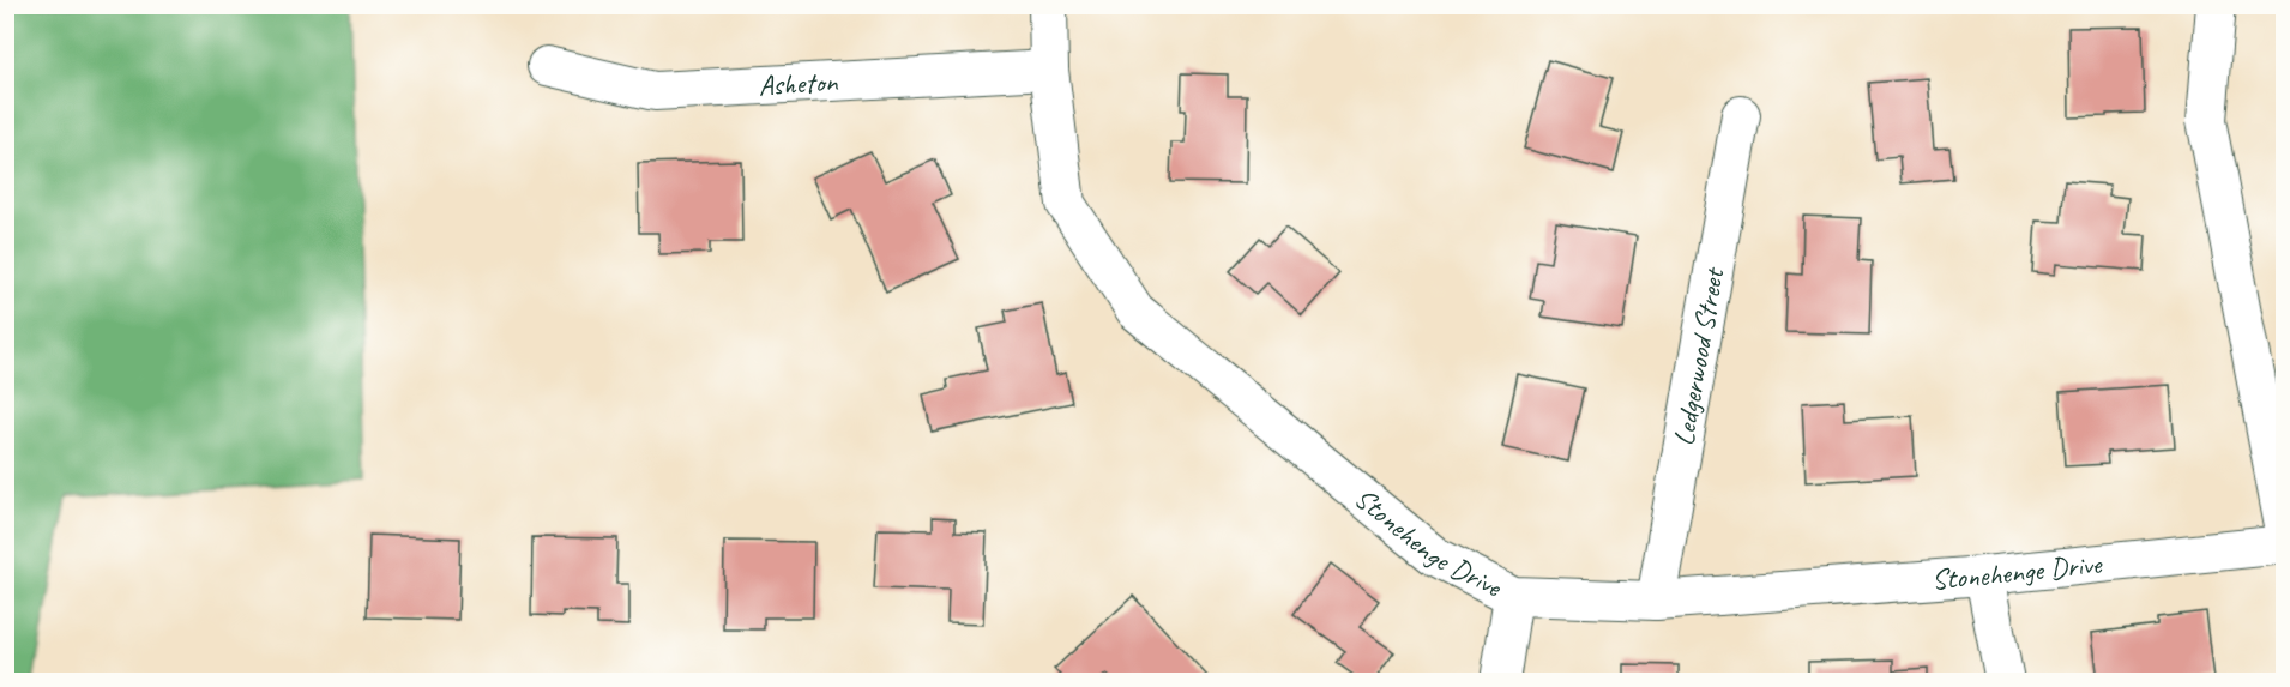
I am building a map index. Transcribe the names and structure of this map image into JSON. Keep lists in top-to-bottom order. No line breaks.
{"streets":{"street":["Asheton","Ledgerwood Street","Stonehenge Drive"]},"crossings":[["Asheton","Stonehenge Drive"],["Ledgerwood Street","Stonehenge Drive"]]}
